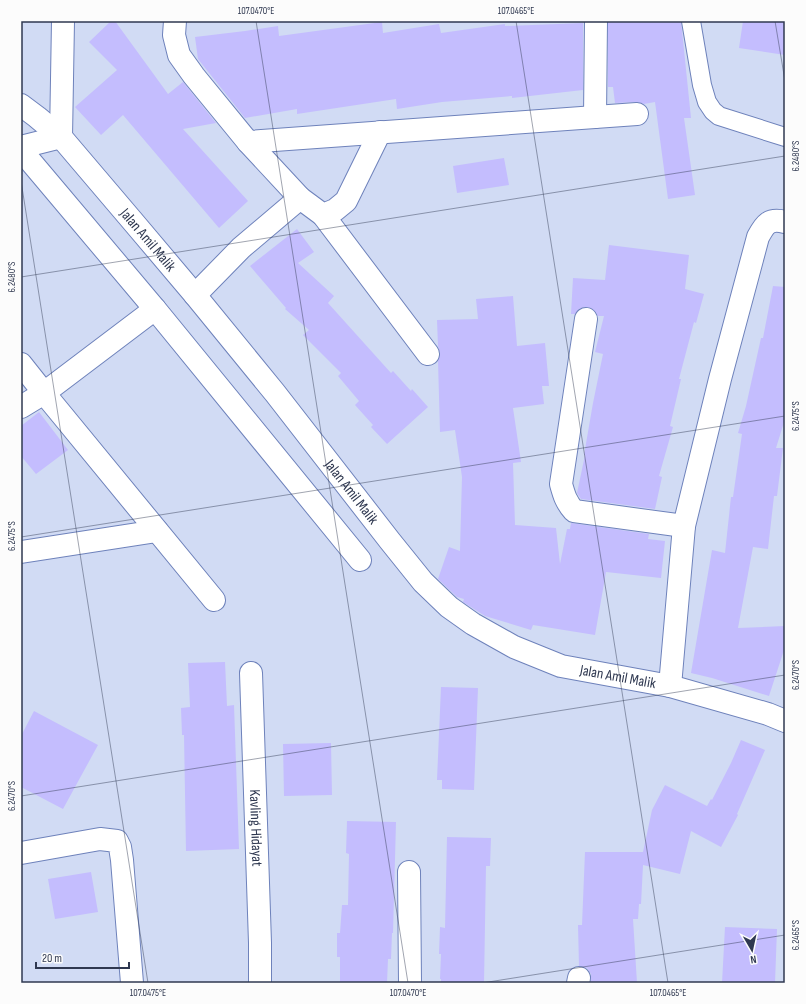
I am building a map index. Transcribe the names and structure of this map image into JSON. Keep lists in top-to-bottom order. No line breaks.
{"streets":{"street":["Jalan Amil Malik","Kavling Hidayat"]},"scale_bar":"20 m","north":"bottom","coordinates":["107.0470°E","107.0465°E","6.2480°S","6.2475°S","6.2470°S","6.2465°S","107.0475°E"]}
